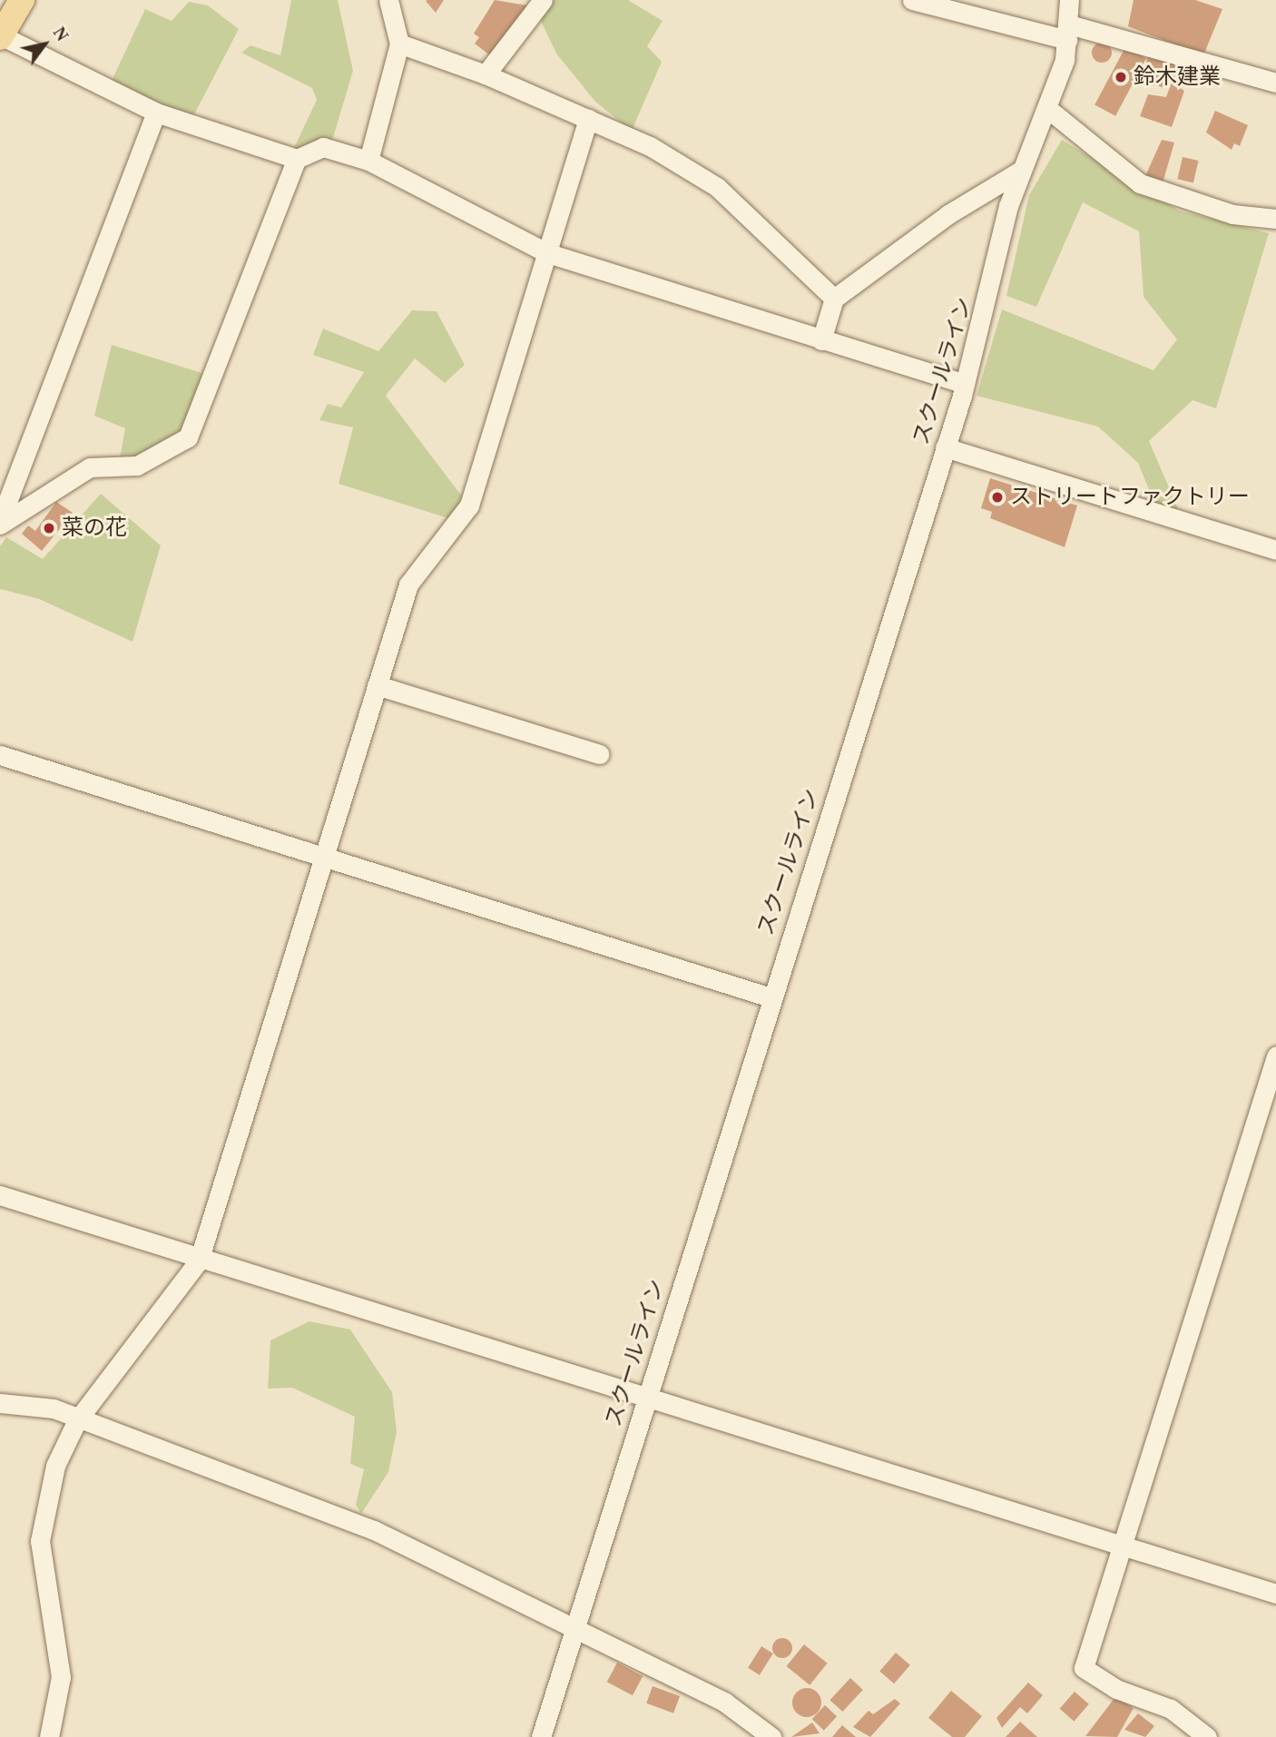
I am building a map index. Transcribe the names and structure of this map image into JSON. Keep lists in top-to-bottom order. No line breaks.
{"streets":{"street":["スクールライン"]},"places":["鈴木建業","ストリートファクトリー","菜の花"],"north":"top right"}
